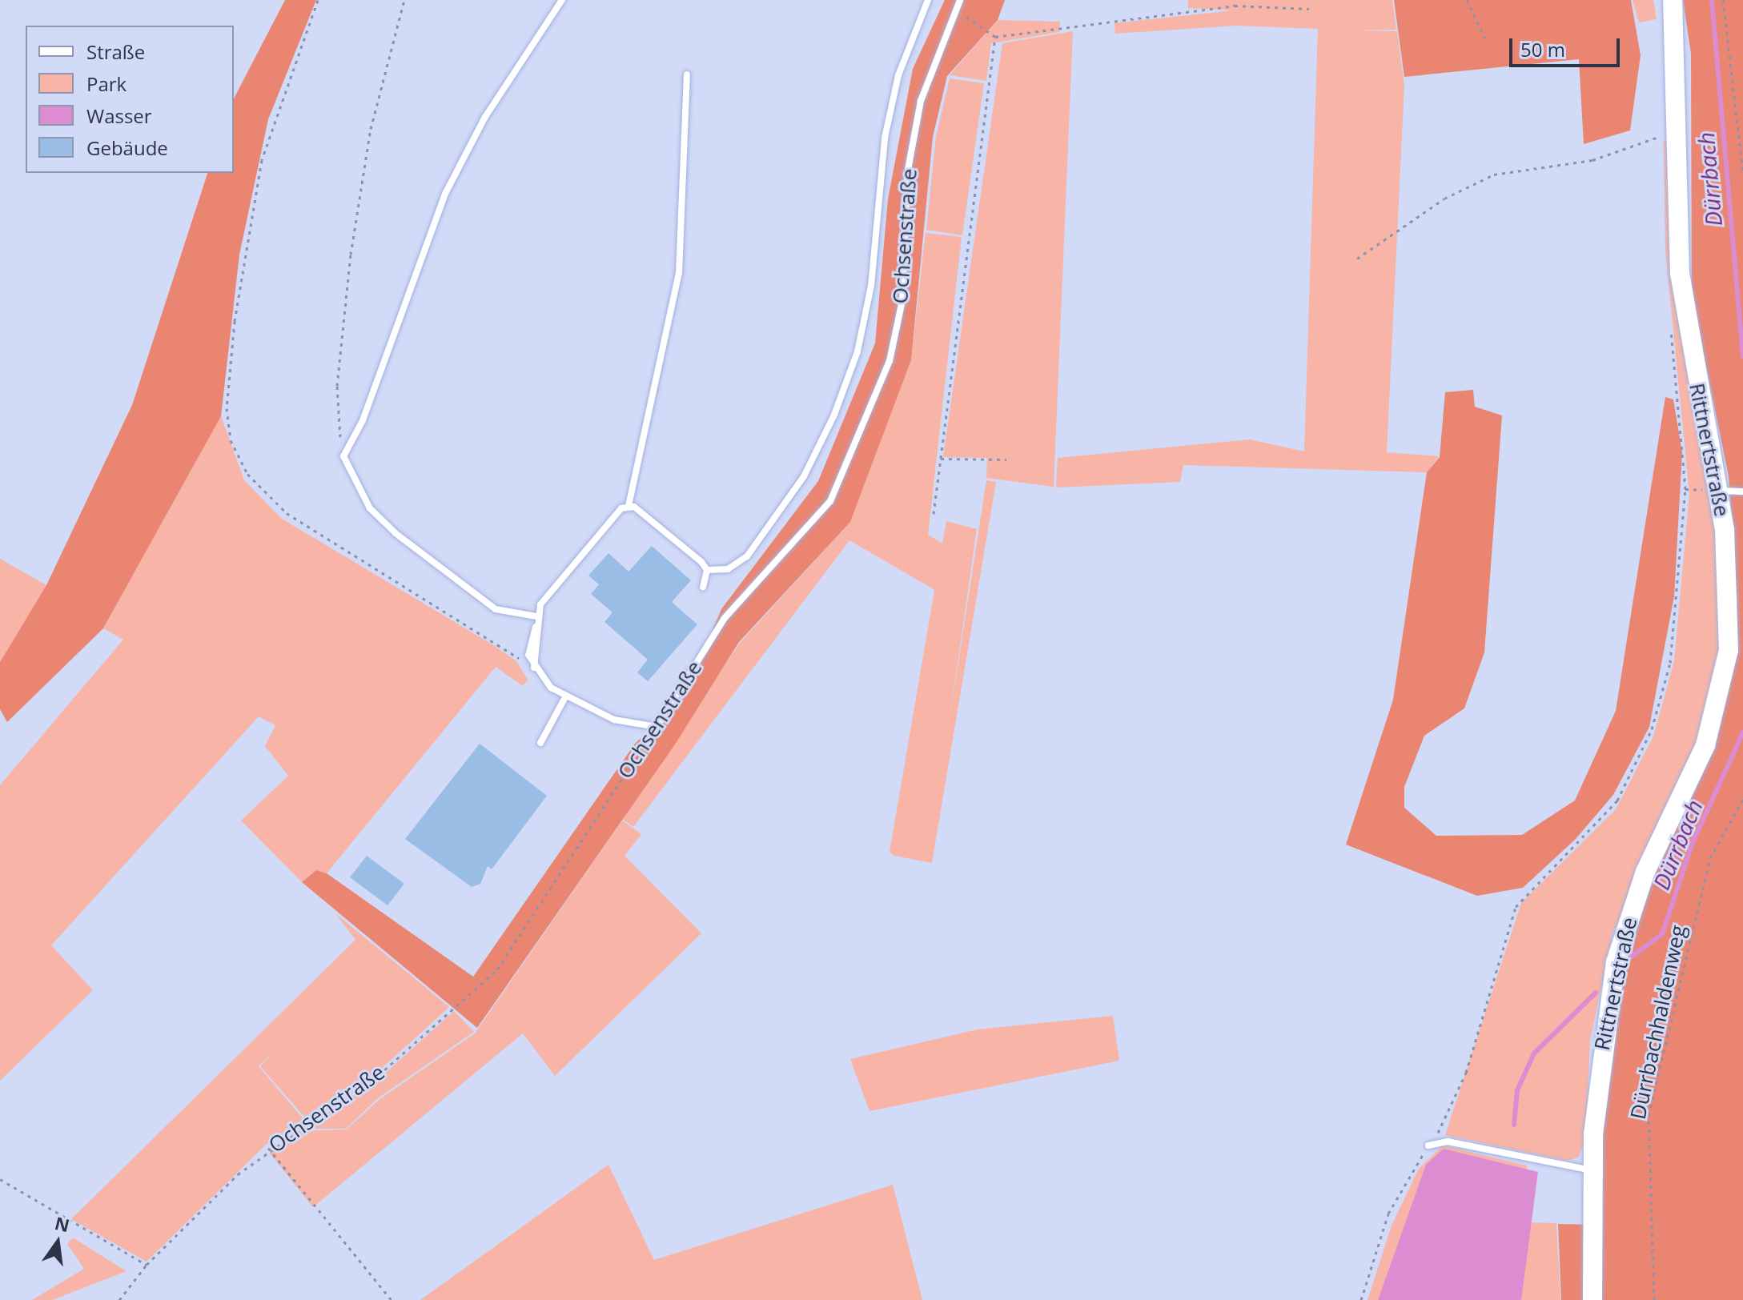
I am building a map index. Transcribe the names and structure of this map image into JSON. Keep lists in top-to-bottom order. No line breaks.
{"streets":{"street":["Rittnertstraße"],"lane":["Ochsenstraße"],"path":["Dürrbachhaldenweg"]},"water":["Dürrbach"],"legend":["Straße","Park","Wasser","Gebäude"],"scale_bar":"50 m","north":"top"}
